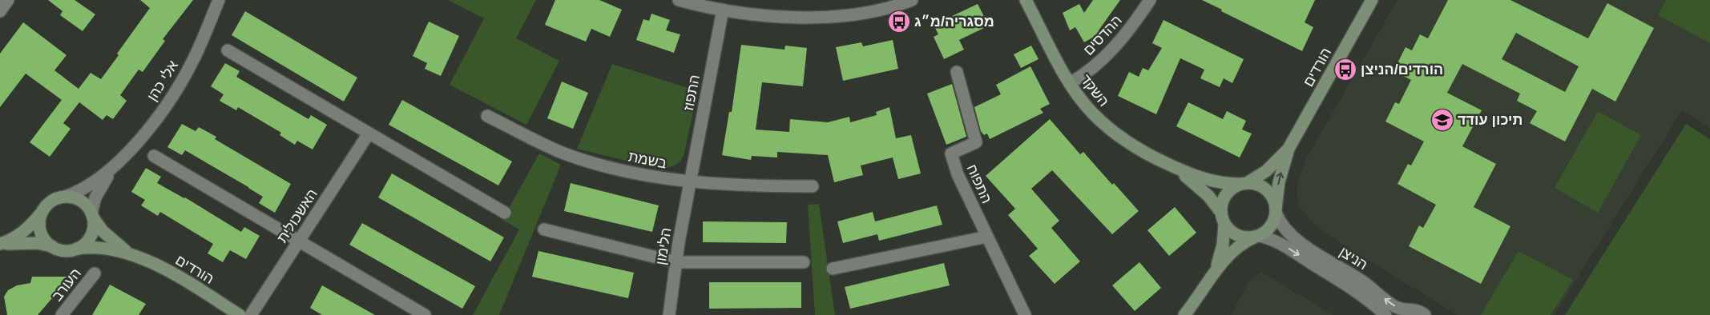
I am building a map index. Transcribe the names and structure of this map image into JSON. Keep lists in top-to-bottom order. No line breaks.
{"streets":{"street":["ההדסים","הורדים","אלי כהן","השקד","התפוז","בשמת","התפוח","האשכולית","הלימון","הניצן","העורב"]},"crossings":[["ההדסים","השקד"],["הורדים","אלי כהן"],["הורדים","השקד"],["הורדים","הניצן"],["השקד","הניצן"],["התפוז","בשמת"],["התפוז","הלימון"],["בשמת","הלימון"]],"places":{"bus stop":["מסגריה/מ״ג","הורדים/הניצן"],"school or university":["תיכון עודד"]}}
